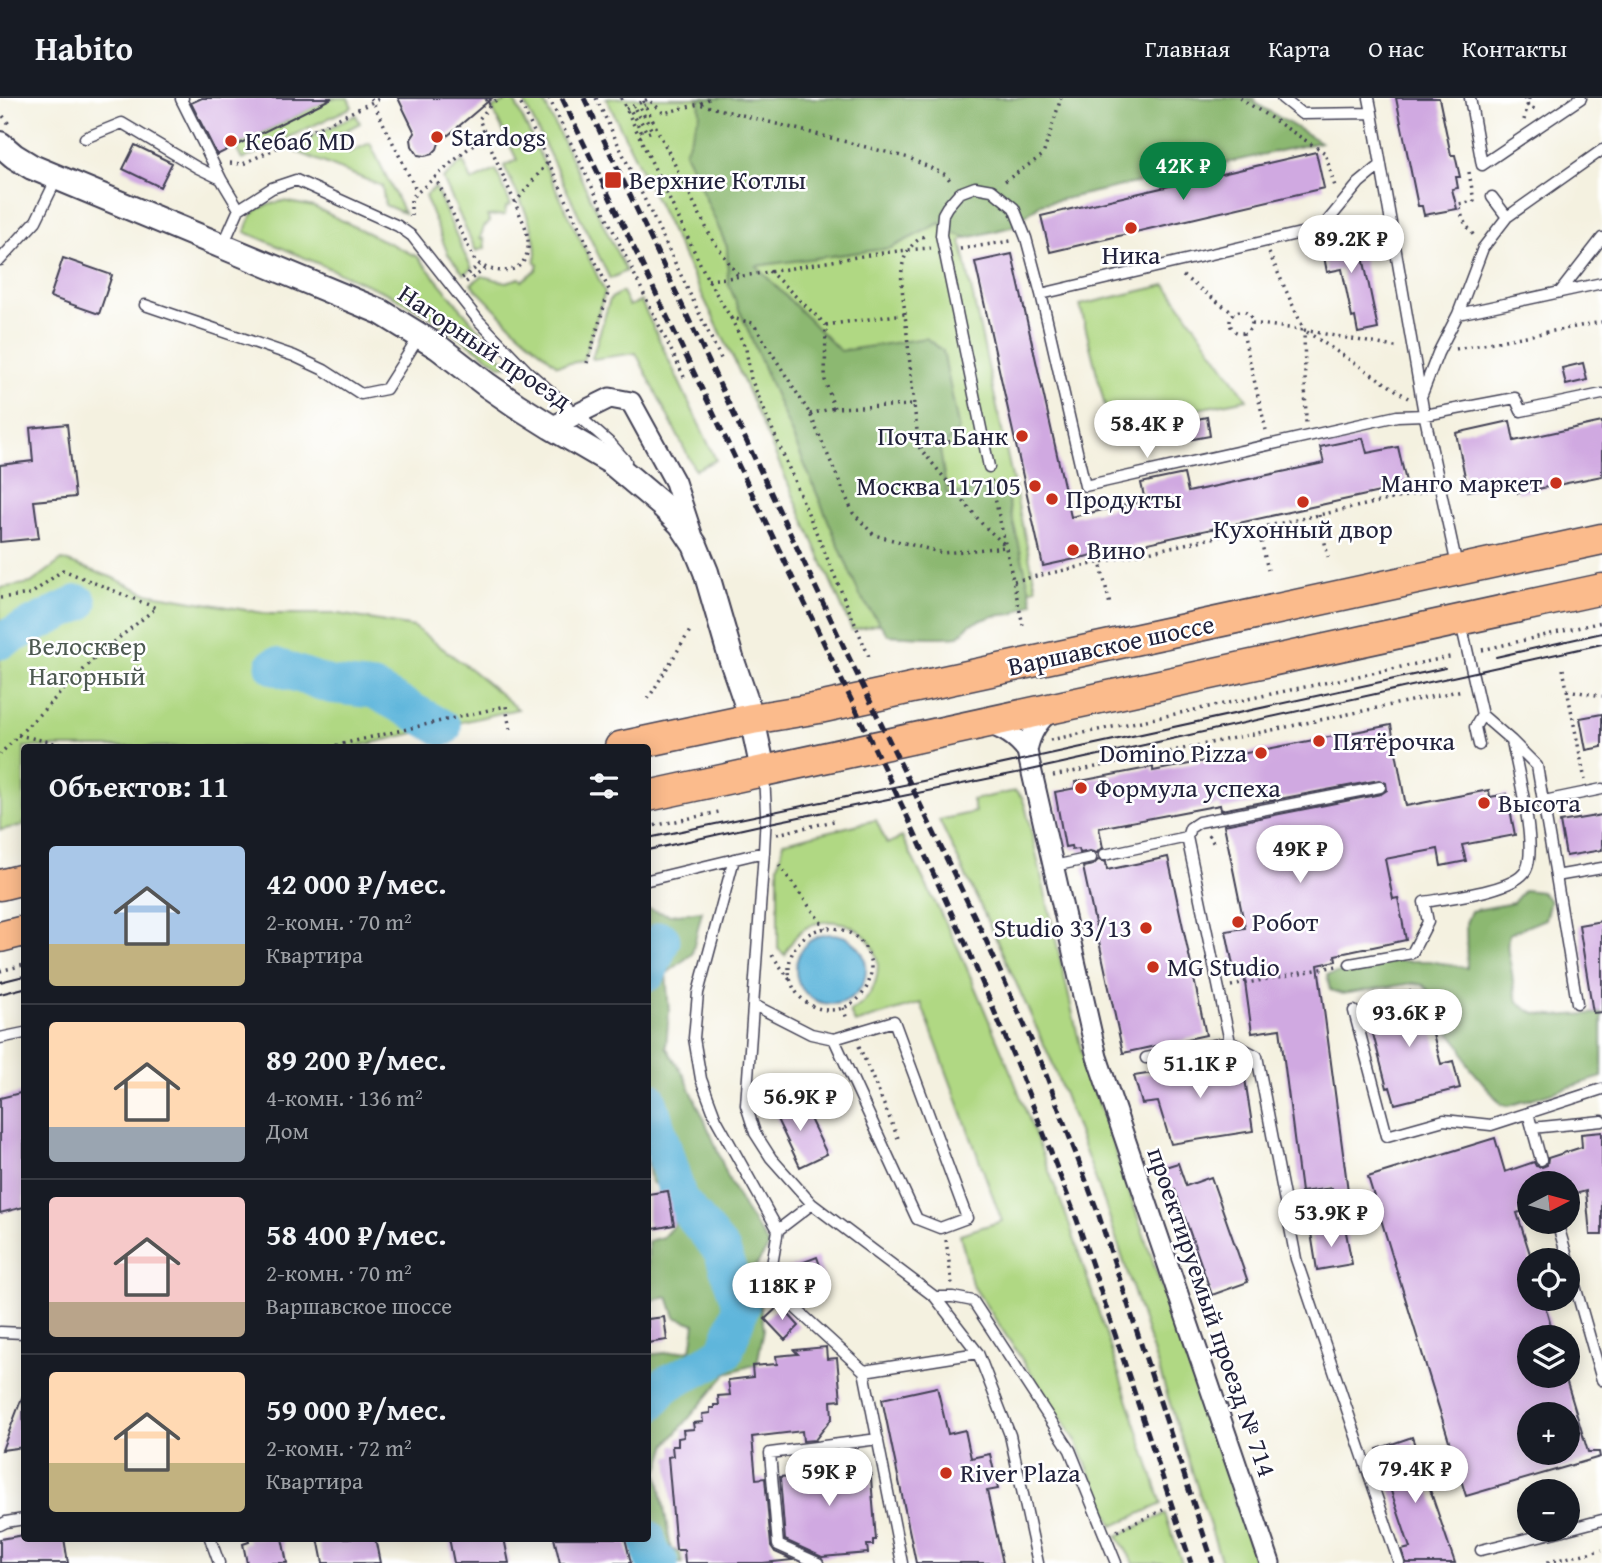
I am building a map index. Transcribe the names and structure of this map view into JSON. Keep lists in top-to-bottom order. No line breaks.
{"streets":{"main road":["Варшавское шоссе"],"street":["Нагорный проезд","проектируемый проезд № 714"]},"crossings":[["Нагорный проезд","Варшавское шоссе"]],"parks":["Велосквер Нагорный"],"places":{"other":["Stardogs","Кебаб MD","Ника","Почта Банк","Манго маркет","Москва 117105","Продукты","Кухонный двор","Вино","Пятёрочка","Domino Pizza","Формула успеха","Высота","Робот","Studio 33/13","MG Studio","River Plaza"],"transit":["Верхние Котлы"]},"north":"right","page":{"header":"Habito","nav":["Главная","Карта","О нас","Контакты"],"price":["42K ₽","89.2K ₽","58.4K ₽","49K ₽","93.6K ₽","51.1K ₽","56.9K ₽","53.9K ₽","118K ₽","79.4K ₽","59K ₽"],"heading":"Объектов: 11","list":[{"name":"42 000 ₽/мес.","note":"2-комн. · 70 m² · Квартира"},{"name":"89 200 ₽/мес.","note":"4-комн. · 136 m² · Дом"},{"name":"58 400 ₽/мес.","note":"2-комн. · 70 m² · Варшавское шоссе"},{"name":"59 000 ₽/мес.","note":"2-комн. · 72 m² · Квартира"}],"map_buttons":["+","−"]}}
